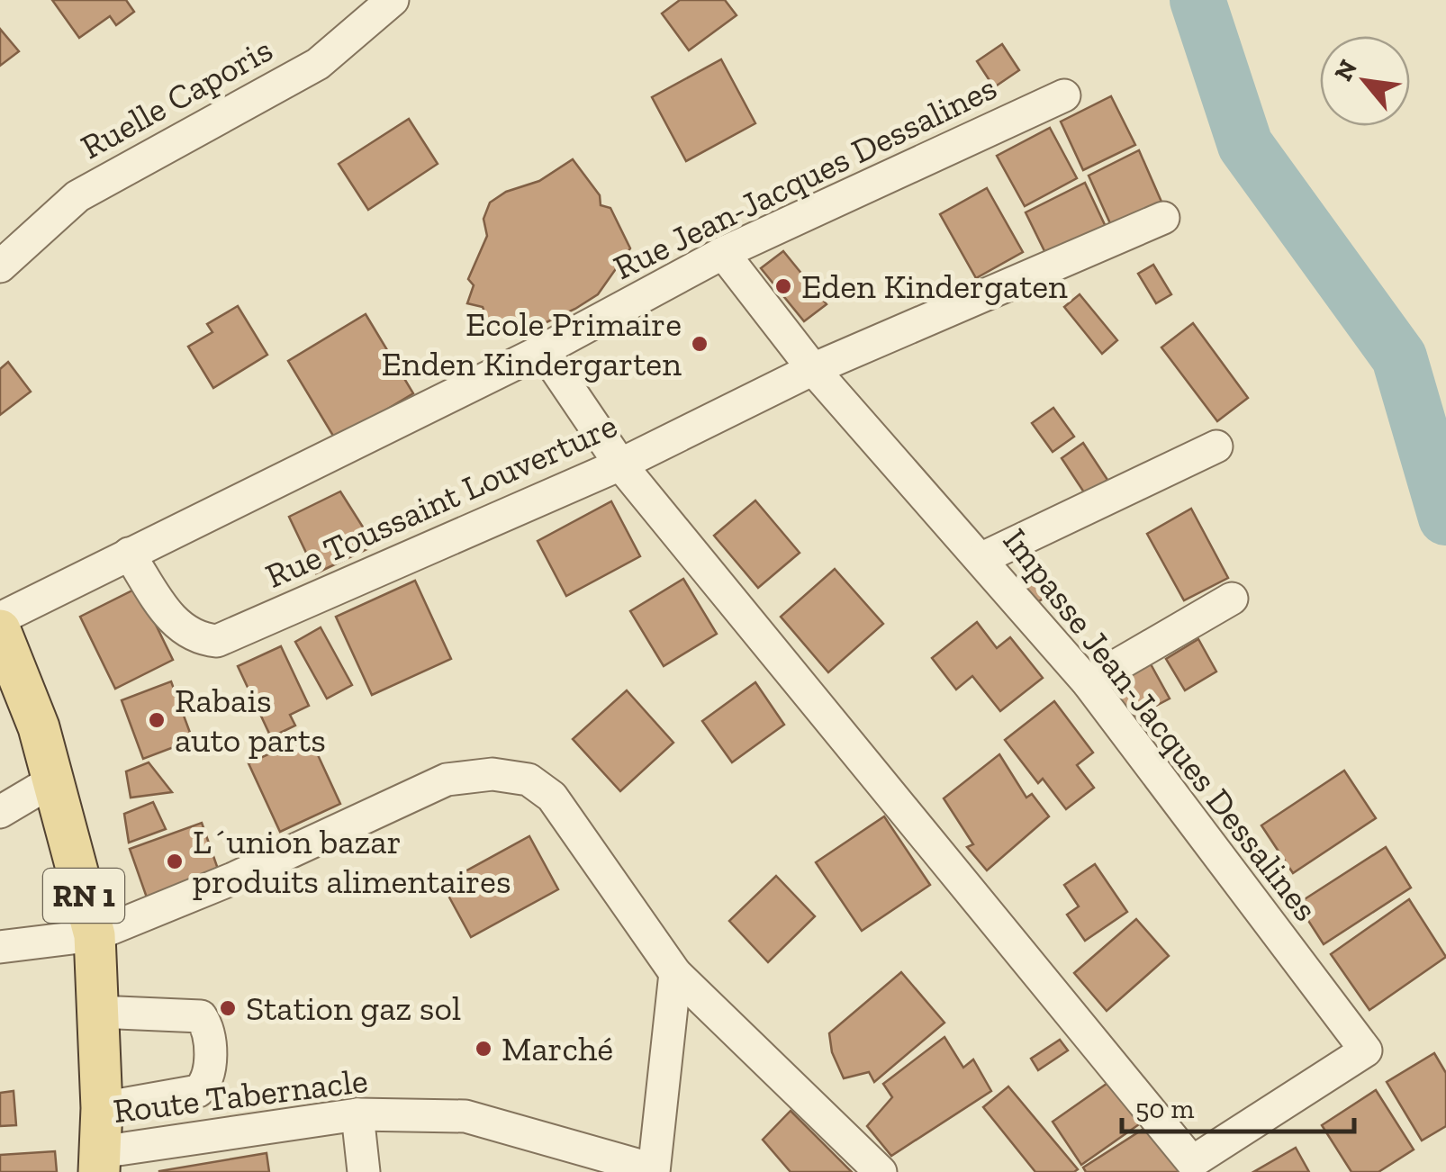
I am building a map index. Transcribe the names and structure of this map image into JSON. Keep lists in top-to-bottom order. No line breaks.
{"streets":{"main road":["RN 1"],"street":["Ruelle Caporis","Rue Jean-Jacques Dessalines","Rue Toussaint Louverture","Impasse Jean-Jacques Dessalines","Route Tabernacle"]},"crossings":[["Rue Jean-Jacques Dessalines","Rue Toussaint Louverture"],["Rue Jean-Jacques Dessalines","Impasse Jean-Jacques Dessalines"],["Rue Toussaint Louverture","Impasse Jean-Jacques Dessalines"],["RN 1","Route Tabernacle"]],"places":["Eden Kindergaten","Ecole Primaire Enden Kindergarten","Rabais auto parts","L´union bazar produits alimentaires","Station gaz sol","Marché"],"scale_bar":"50 m","north":"top left"}
